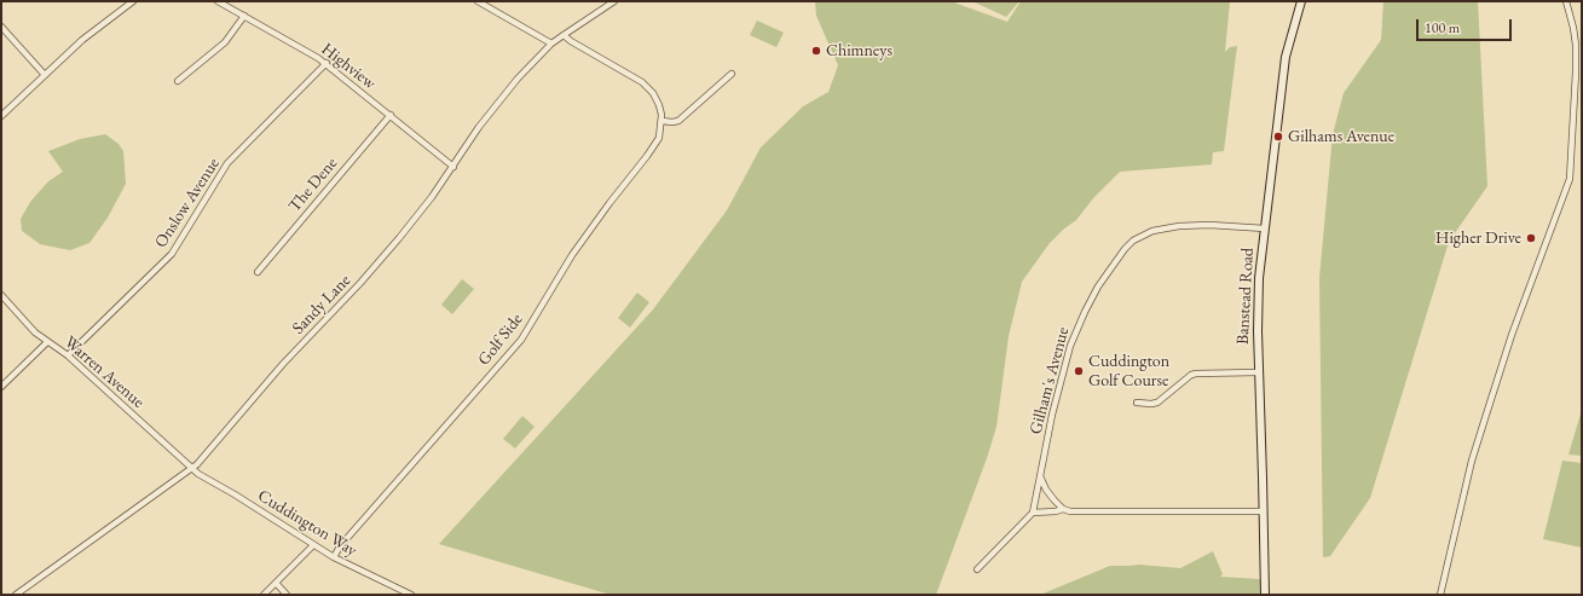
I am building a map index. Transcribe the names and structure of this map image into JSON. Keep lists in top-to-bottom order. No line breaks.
{"streets":{"street":["Highview","The Dene","Onslow Avenue","Banstead Road","Sandy Lane","Golf Side","Warren Avenue","Gilham's Avenue","Cuddington Way"]},"crossings":[["Highview","The Dene"],["Highview","Onslow Avenue"],["Highview","Sandy Lane"],["Onslow Avenue","Warren Avenue"],["Banstead Road","Gilham's Avenue"],["Sandy Lane","Golf Side"],["Sandy Lane","Warren Avenue"],["Sandy Lane","Cuddington Way"],["Golf Side","Cuddington Way"],["Warren Avenue","Cuddington Way"]],"places":["Chimneys","Gilhams Avenue","Higher Drive","Cuddington Golf Course"],"scale_bar":"100 m"}
